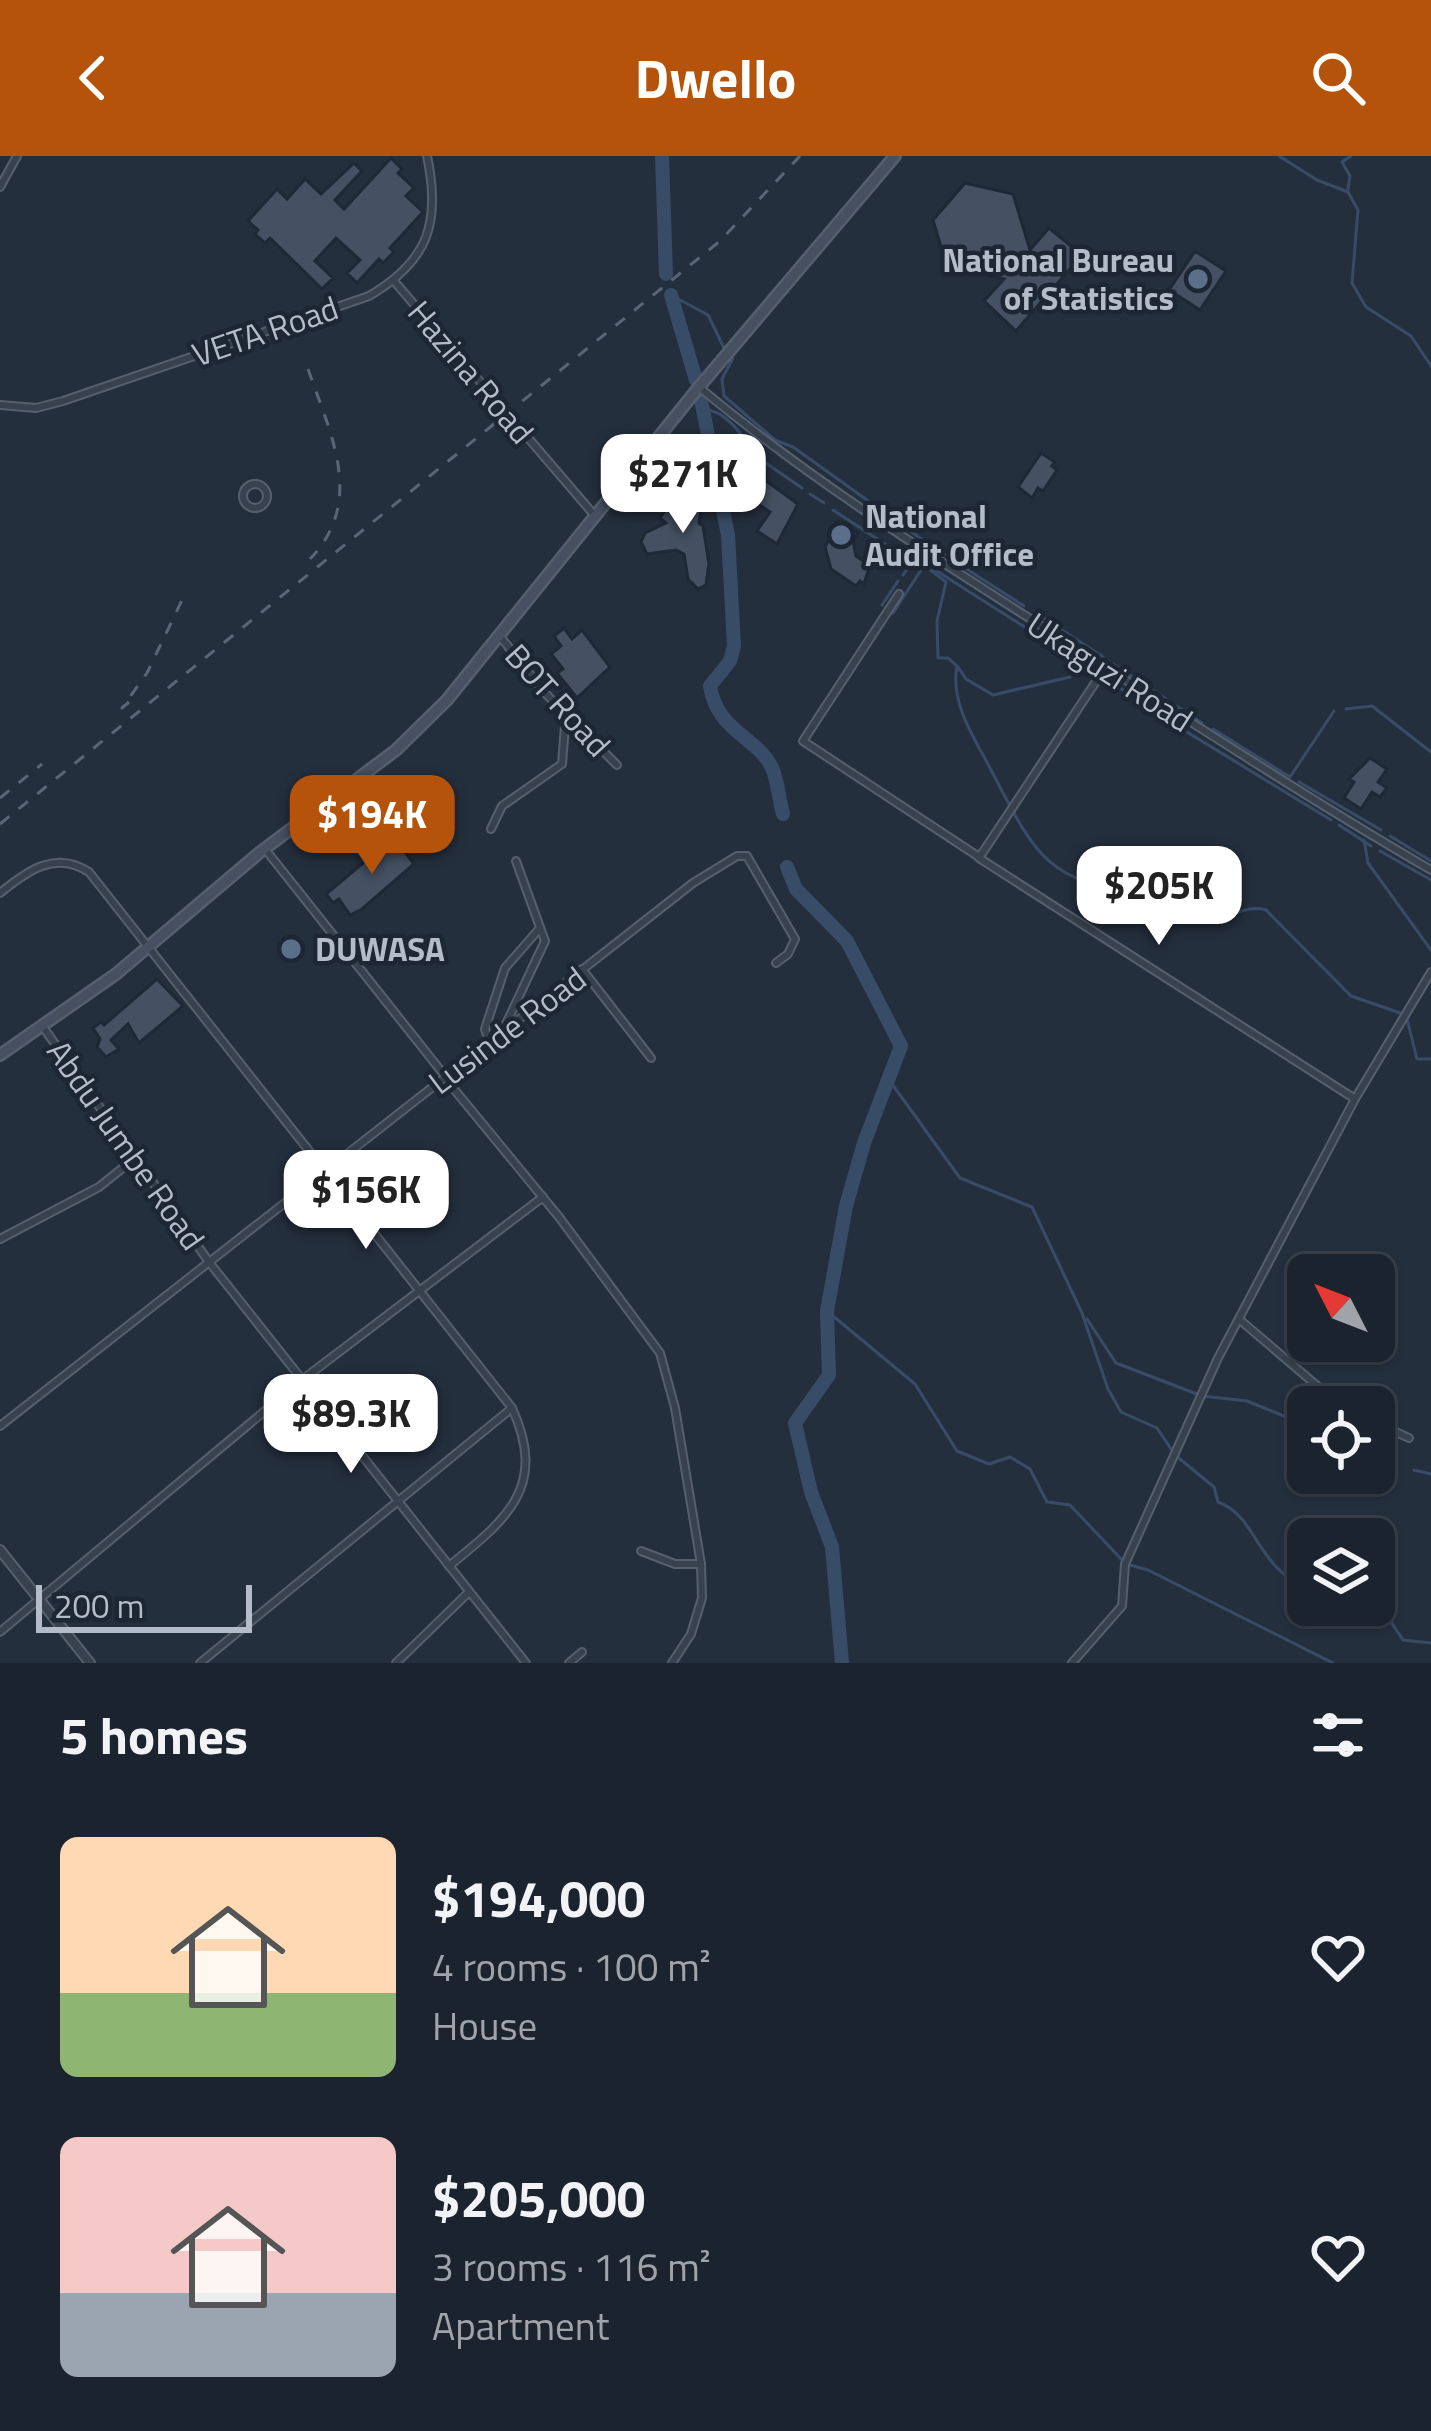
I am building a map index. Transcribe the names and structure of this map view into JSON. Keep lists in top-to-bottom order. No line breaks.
{"streets":{"street":["VETA Road","Hazina Road","Ukaguzi Road","BOT Road","Lusinde Road","Abdu Jumbe Road"]},"crossings":[["VETA Road","Hazina Road"],["Lusinde Road","Abdu Jumbe Road"]],"places":["National Bureau of Statistics","National Audit Office","DUWASA"],"scale_bar":"200 m","north":"top left","page":{"header":"Dwello","price":["$271K","$194K","$205K","$156K","$89.3K"],"scale":"200 m","heading":"5 homes","list":[{"name":"$194,000","note":"4 rooms · 100 m² · House"},{"name":"$205,000","note":"3 rooms · 116 m² · Apartment"}]}}
